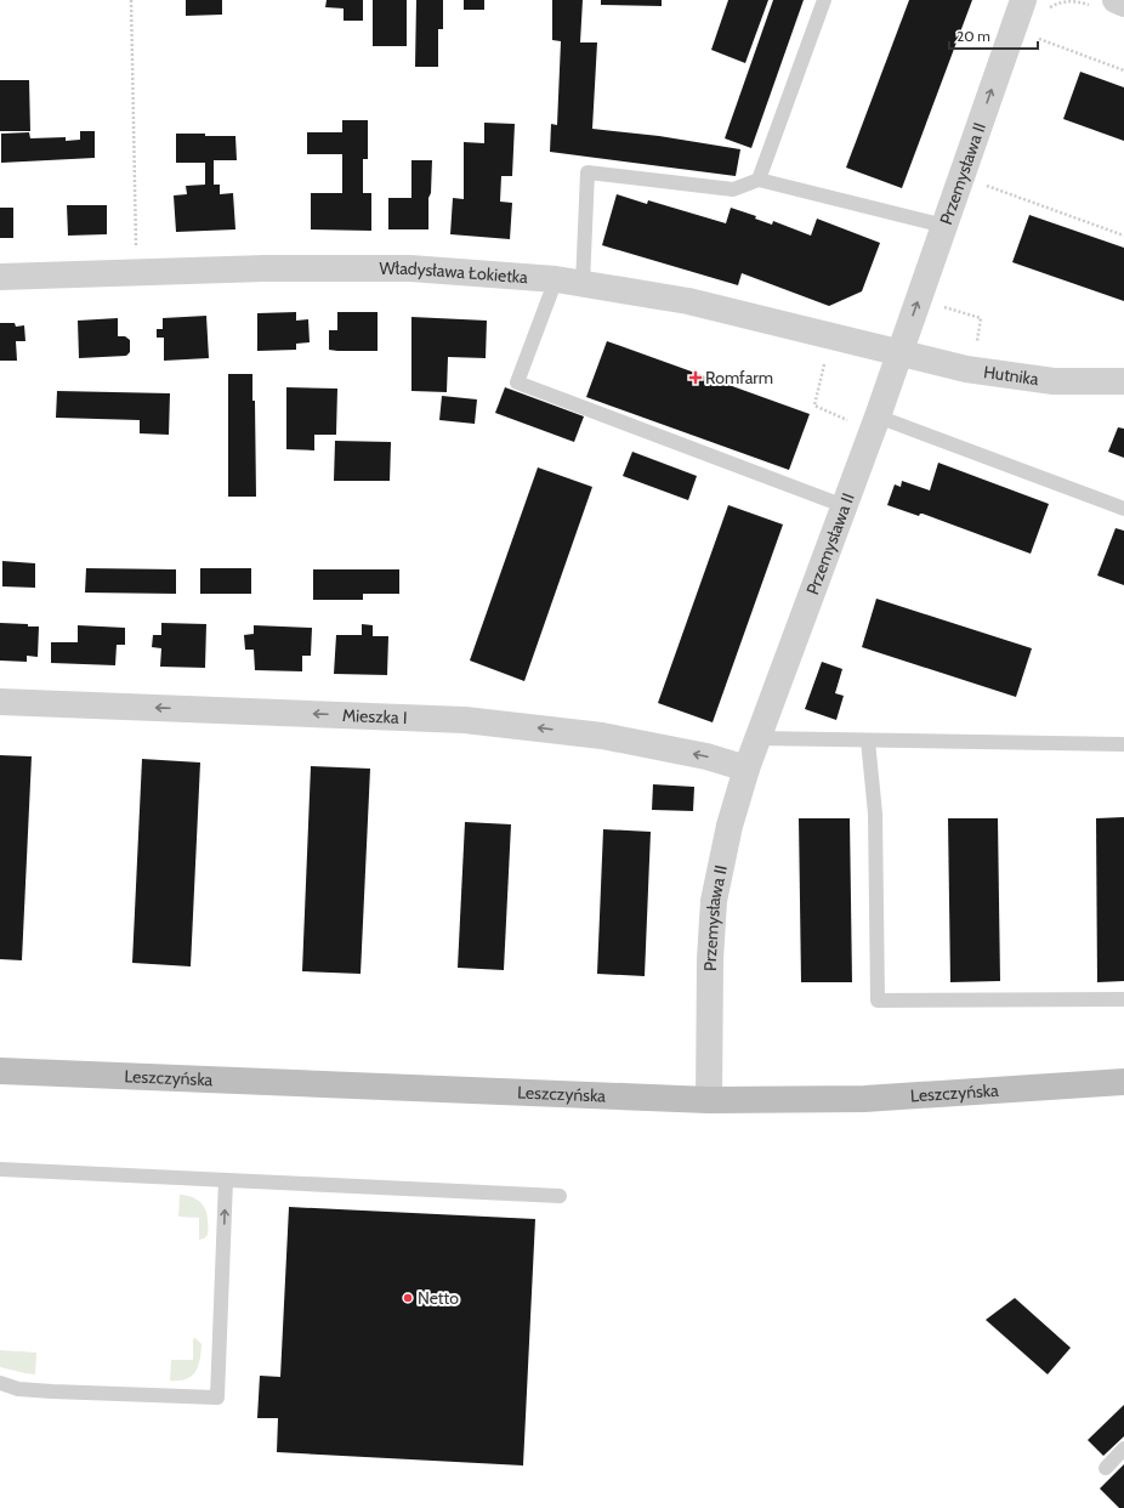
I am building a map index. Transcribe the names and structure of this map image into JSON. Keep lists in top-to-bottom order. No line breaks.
{"streets":{"street":["Przemysława II","Władysława Łokietka","Hutnika","Mieszka I","Leszczyńska"]},"crossings":[["Przemysława II","Władysława Łokietka"],["Przemysława II","Hutnika"],["Przemysława II","Mieszka I"],["Przemysława II","Leszczyńska"],["Władysława Łokietka","Hutnika"]],"one_way":["Mieszka I"],"places":{"health":["Romfarm"],"other":["Netto"]},"scale_bar":"20 m"}
